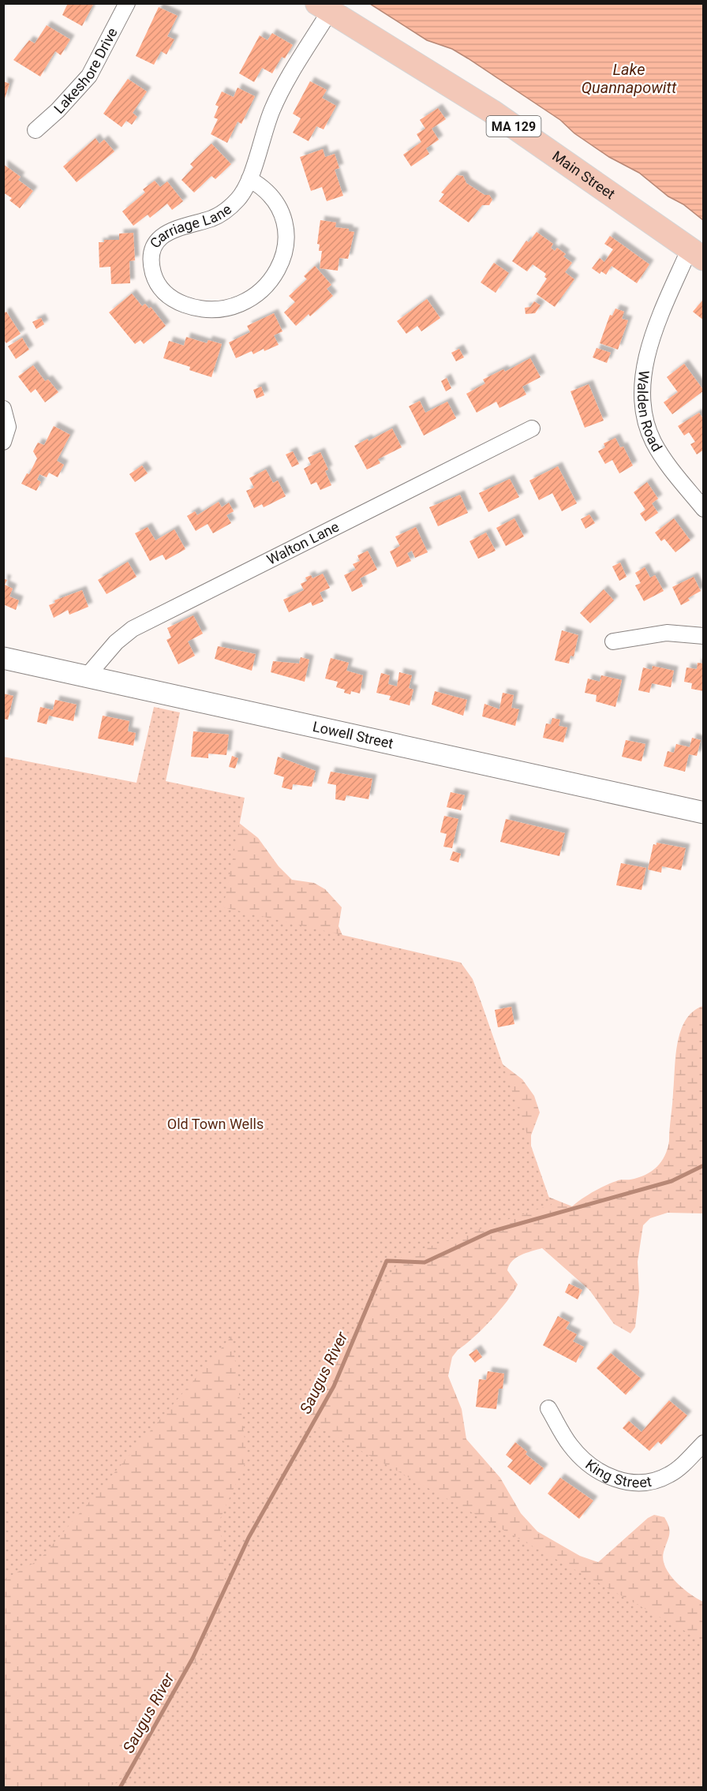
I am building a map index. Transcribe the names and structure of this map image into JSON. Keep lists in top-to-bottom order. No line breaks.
{"streets":{"main road":["MA 129","Main Street","Lowell Street"],"street":["Lakeshore Drive","Carriage Lane","Walden Road","Walton Lane","King Street"]},"crossings":[["Main Street","Carriage Lane"],["Main Street","Walden Road"],["Walton Lane","Lowell Street"]],"water":["Lake Quannapowitt","Saugus River"],"parks":["Old Town Wells"]}
